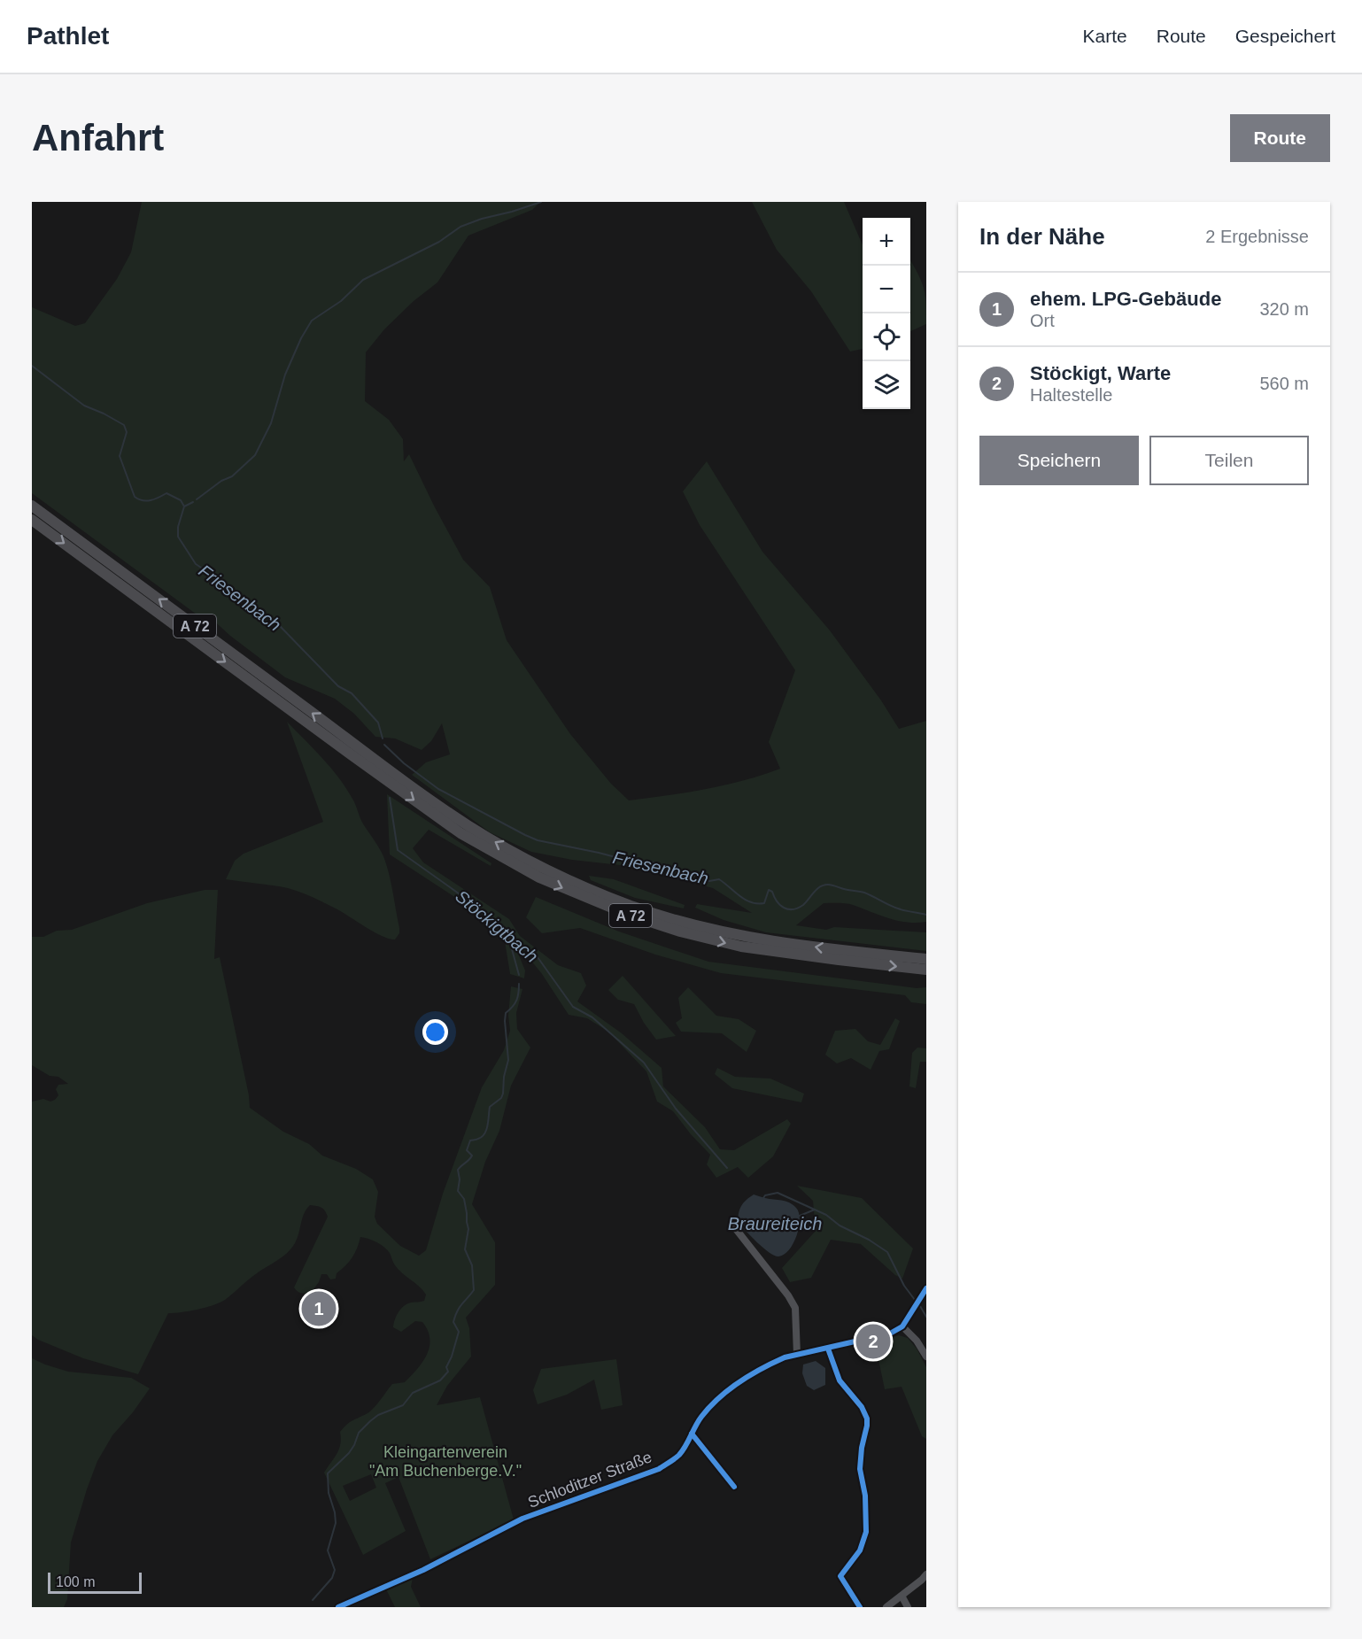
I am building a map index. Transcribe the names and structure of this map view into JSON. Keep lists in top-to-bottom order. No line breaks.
{"streets":{"highway":["A 72"],"street":["Schloditzer Straße"]},"water":["Friesenbach","Stöckigtbach","Braureiteich"],"parks":["Kleingartenverein \"Am Buchenberge.V.\""],"scale_bar":"100 m","page":{"header":"Pathlet","nav":["Karte","Route","Gespeichert"],"buttons":["Route",["Speichern","Teilen"]],"title":"Anfahrt","heading":["In der Nähe","2 Ergebnisse"],"map_buttons":["+","−"],"list":[{"mark":"1","name":"ehem. LPG-Gebäude","note":"Ort","value":"320 m"},{"mark":"2","name":"Stöckigt, Warte","note":"Haltestelle","value":"560 m"}],"pins":["1","2"],"scale":"100 m"}}
